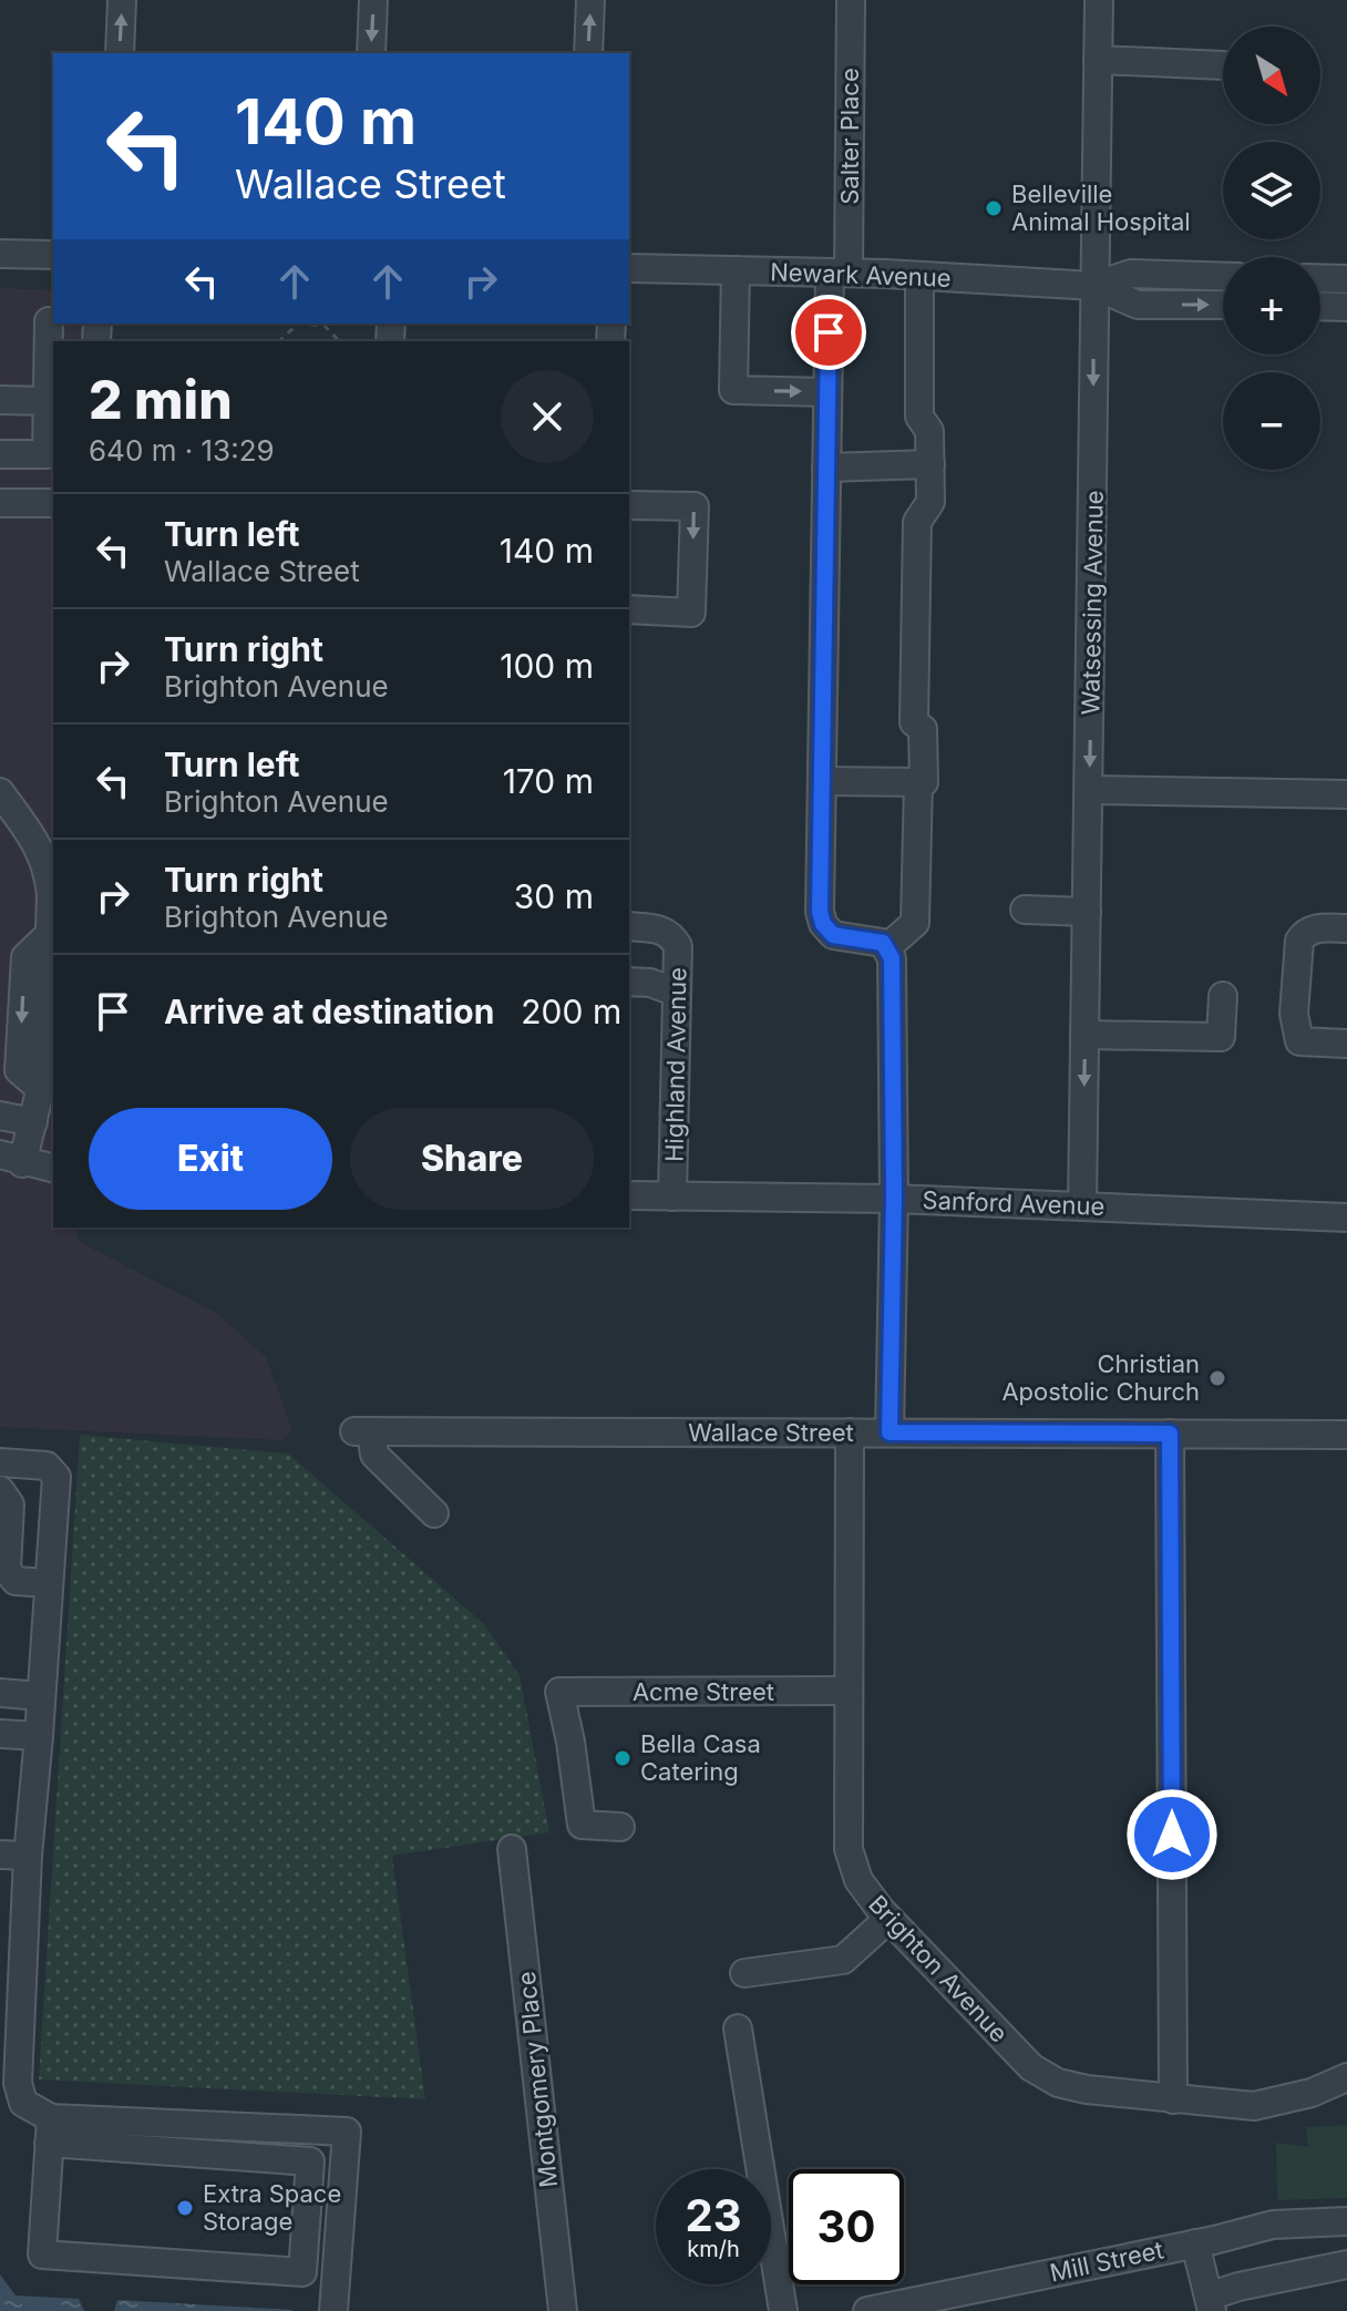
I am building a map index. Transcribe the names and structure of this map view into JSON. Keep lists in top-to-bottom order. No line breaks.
{"streets":{"street":["Salter Place","Newark Avenue","Watsessing Avenue","Highland Avenue","Sanford Avenue","Wallace Street","Acme Street","Brighton Avenue","Montgomery Place","Mill Street"]},"crossings":[["Salter Place","Newark Avenue"],["Newark Avenue","Watsessing Avenue"],["Watsessing Avenue","Sanford Avenue"],["Highland Avenue","Sanford Avenue"],["Wallace Street","Brighton Avenue"],["Acme Street","Brighton Avenue"]],"places":["Belleville Animal Hospital","Christian Apostolic Church","Bella Casa Catering","Extra Space Storage"],"north":"bottom right","page":{"map_buttons":["+","−"],"turn":["140 m","Wallace Street"],"heading":["2 min","640 m · 13:29"],"list":[{"name":"Turn left","note":"Wallace Street","value":"140 m"},{"name":"Turn right","note":"Brighton Avenue","value":"100 m"},{"name":"Turn left","note":"Brighton Avenue","value":"170 m"},{"name":"Turn right","note":"Brighton Avenue","value":"30 m"},{"name":"Arrive at destination","value":"200 m"}],"buttons":["Exit","Share"],"speed":"23 km/h","limit":"30"}}
